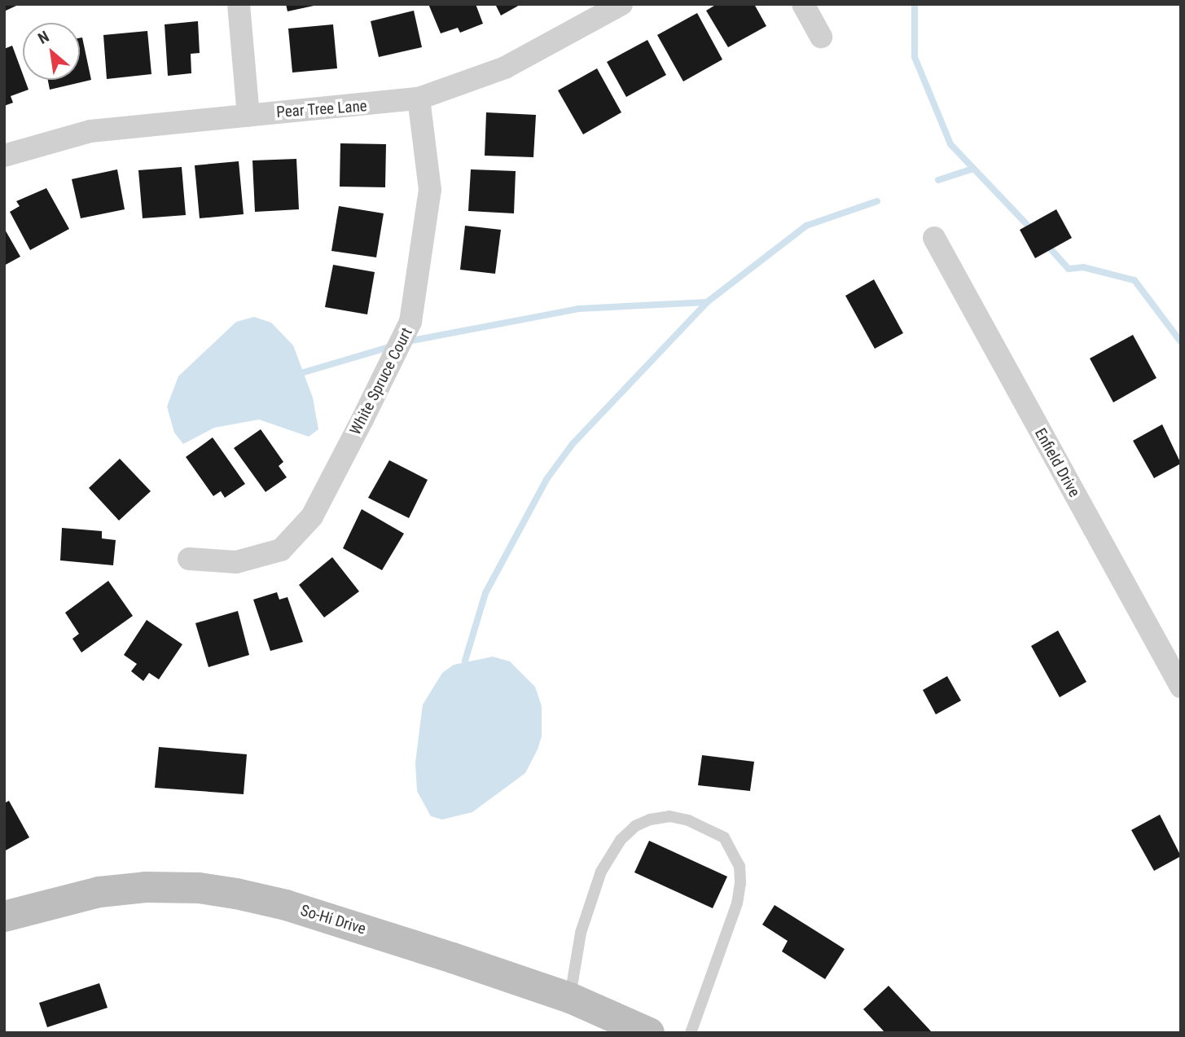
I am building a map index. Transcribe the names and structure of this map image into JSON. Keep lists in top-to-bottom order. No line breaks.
{"streets":{"street":["Pear Tree Lane","White Spruce Court","Enfield Drive","So-Hi Drive"]},"crossings":[["Pear Tree Lane","White Spruce Court"]],"north":"top left"}
